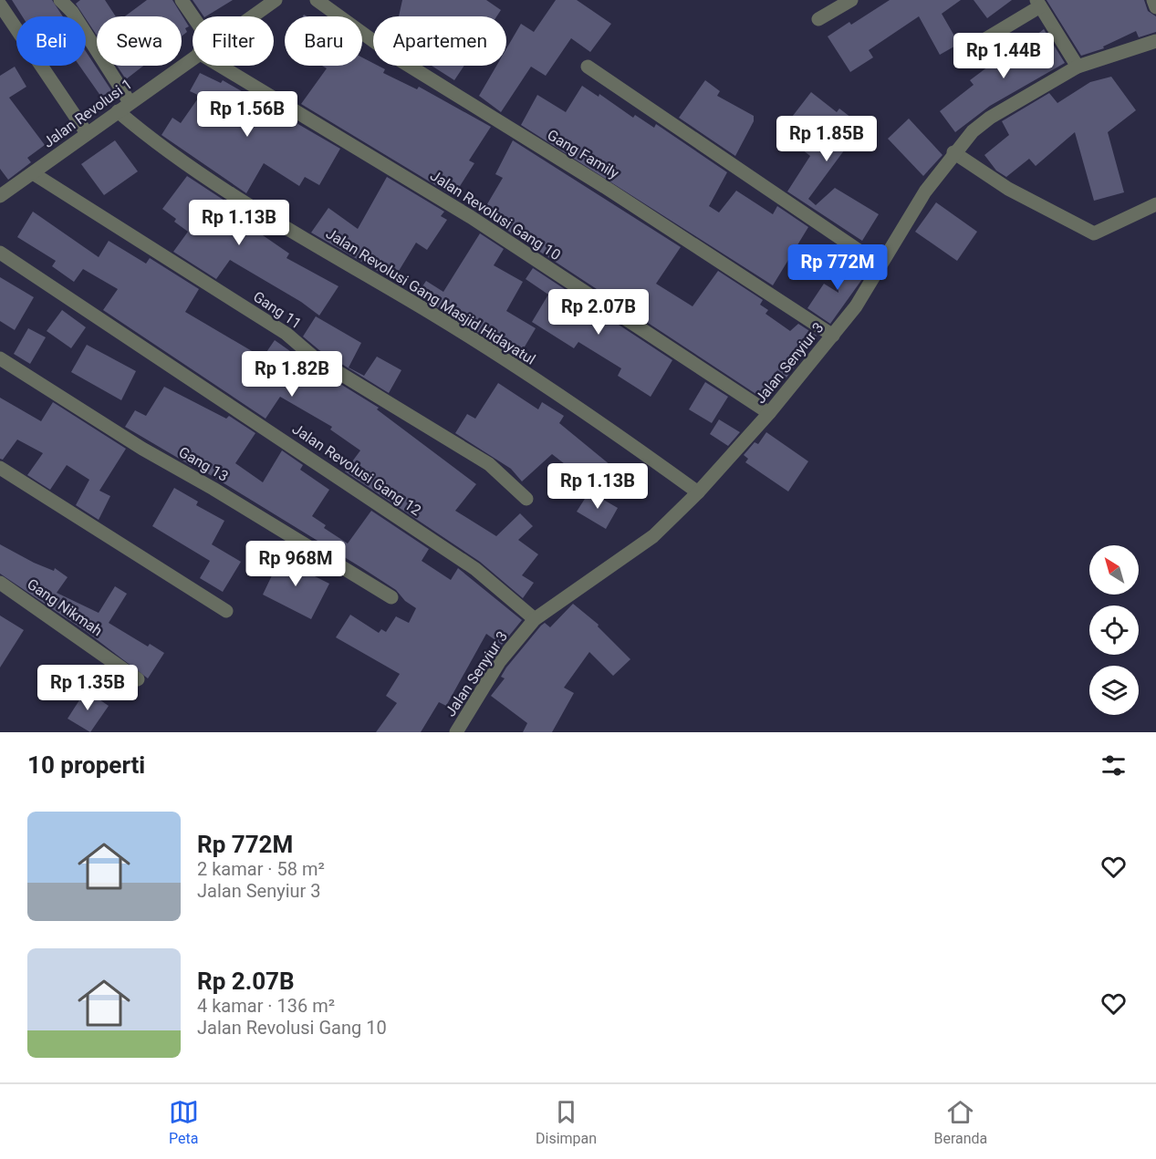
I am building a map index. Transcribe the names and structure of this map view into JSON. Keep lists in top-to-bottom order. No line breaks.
{"streets":{"street":["Jalan Revolusi 1","Gang Family","Jalan Revolusi Gang 10","Jalan Revolusi Gang Masjid Hidayatul","Gang 11","Jalan Senyiur 3","Gang 13","Jalan Revolusi Gang 12","Gang Nikmah"]},"crossings":[["Jalan Revolusi 1","Jalan Revolusi Gang Masjid Hidayatul"],["Jalan Revolusi 1","Gang 11"],["Gang Family","Jalan Senyiur 3"],["Jalan Revolusi Gang 10","Jalan Senyiur 3"],["Jalan Revolusi Gang Masjid Hidayatul","Jalan Senyiur 3"],["Jalan Senyiur 3","Jalan Revolusi Gang 12"]],"north":"top left","page":{"chip":["Beli","Sewa","Filter","Baru","Apartemen"],"price":["Rp 1.44B","Rp 1.56B","Rp 1.85B","Rp 1.13B","Rp 772M","Rp 2.07B","Rp 1.82B","Rp 1.13B","Rp 968M","Rp 1.35B"],"heading":"10 properti","list":[{"name":"Rp 772M","note":"2 kamar · 58 m² · Jalan Senyiur 3"},{"name":"Rp 2.07B","note":"4 kamar · 136 m² · Jalan Revolusi Gang 10"}],"tabs":["Peta","Disimpan","Beranda"]}}
